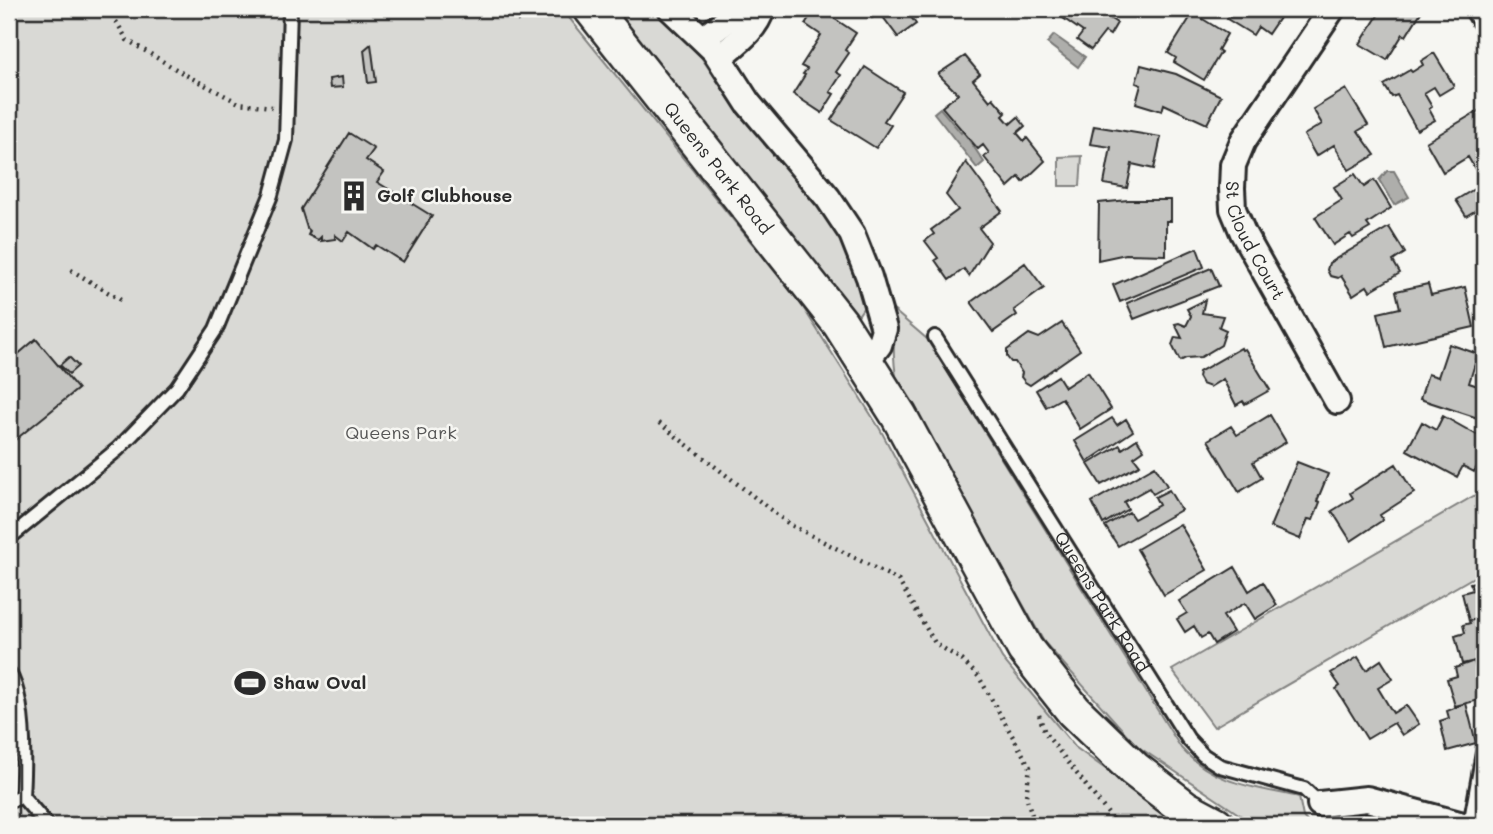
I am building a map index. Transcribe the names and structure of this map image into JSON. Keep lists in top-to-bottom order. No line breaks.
{"streets":{"main road":["Queens Park Road"],"street":["St Cloud Court"]},"parks":["Queens Park"],"places":{"building":["Golf Clubhouse"],"sports":["Shaw Oval"]}}
